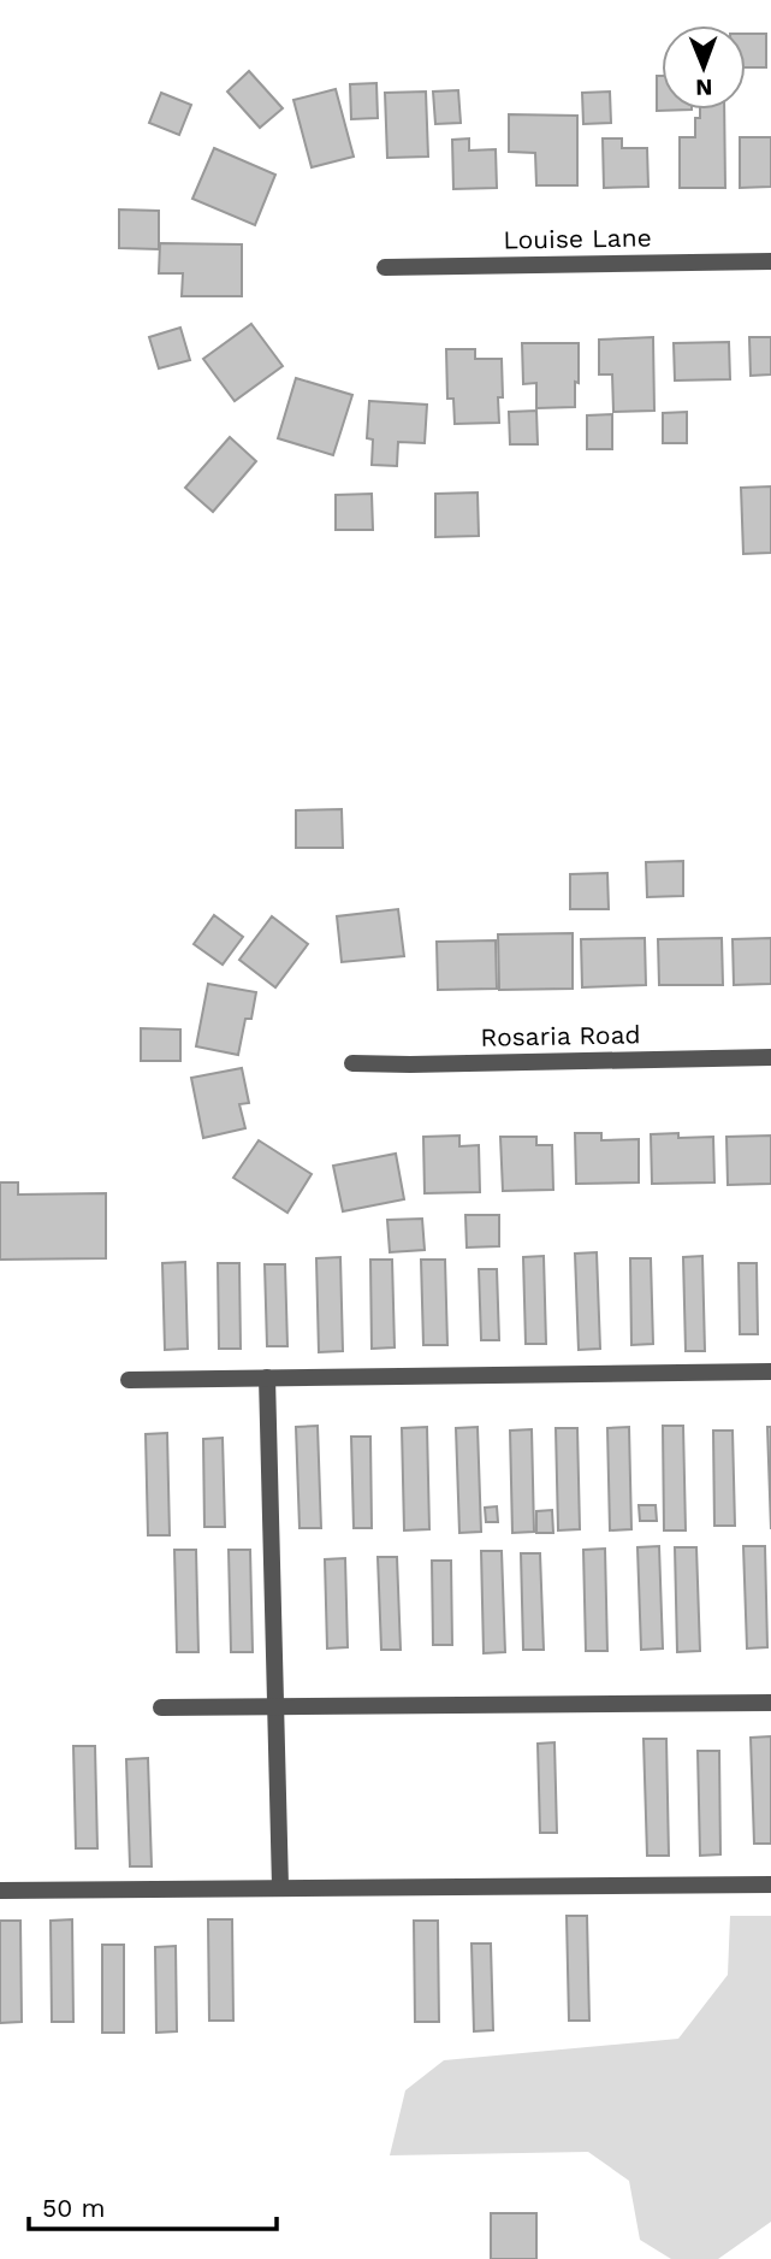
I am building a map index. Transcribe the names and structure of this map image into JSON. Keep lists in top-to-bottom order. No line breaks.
{"streets":{"street":["Louise Lane","Rosaria Road"]},"scale_bar":"50 m","north":"bottom"}
